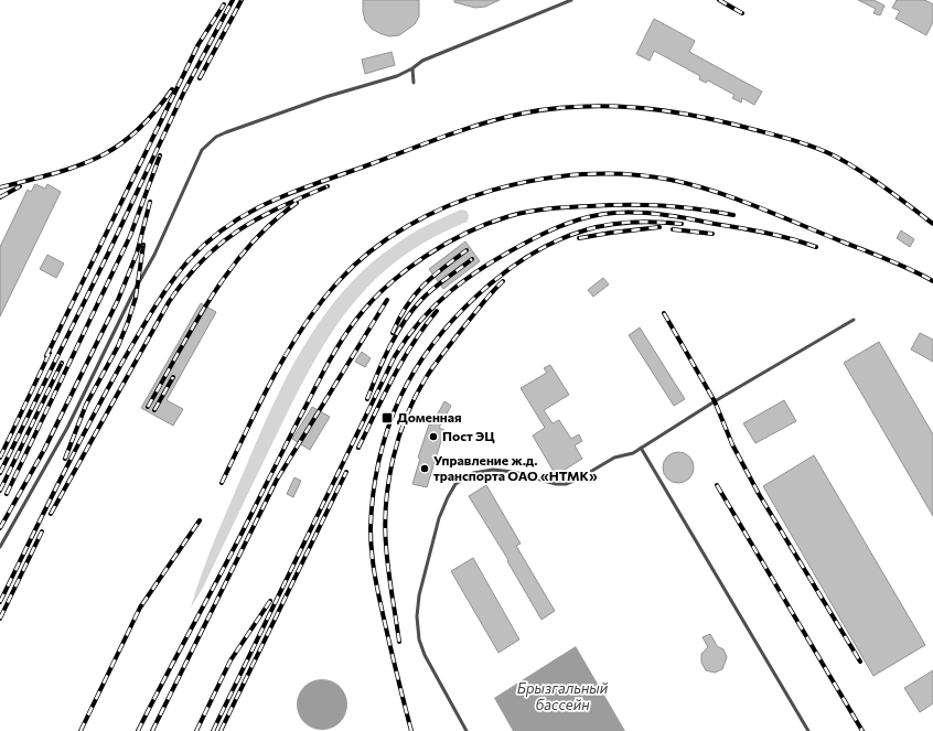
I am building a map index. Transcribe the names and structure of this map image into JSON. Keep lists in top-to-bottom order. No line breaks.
{"water":["Брызгальный бассейн"],"places":{"transit":["Доменная"],"other":["Пост ЭЦ","Управление ж.д. транспорта ОАО «НТМК»"]}}
